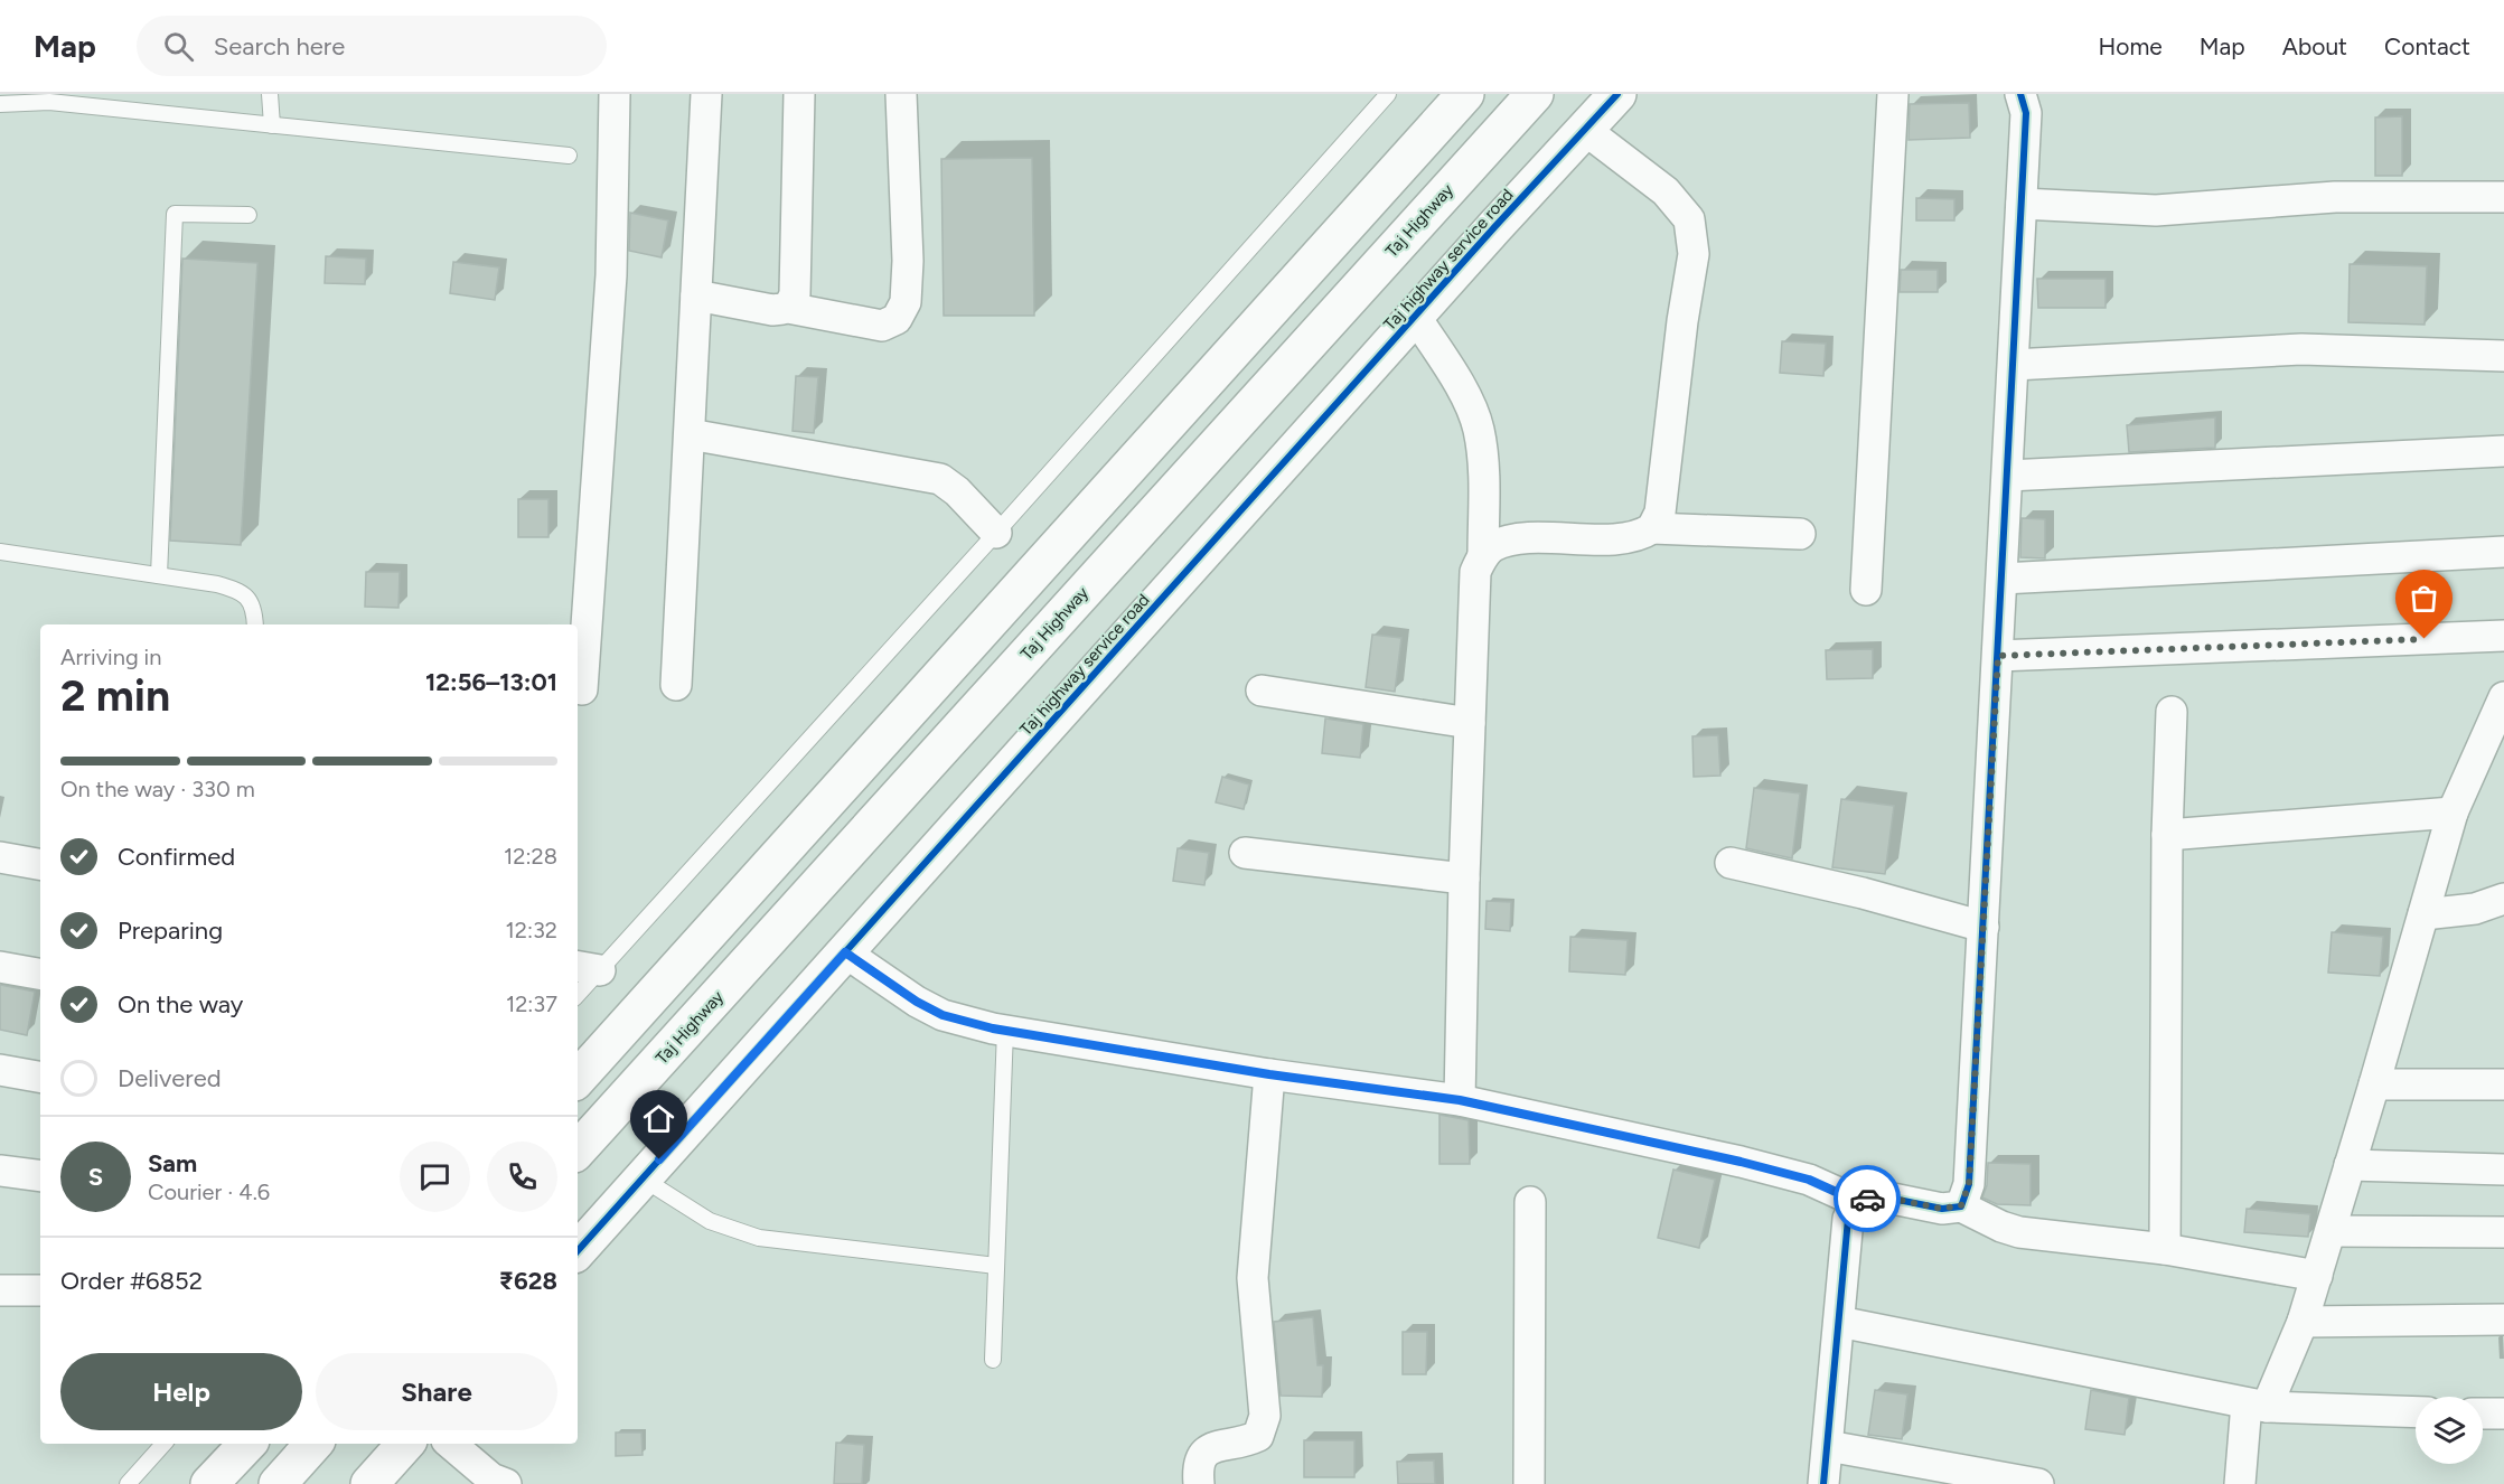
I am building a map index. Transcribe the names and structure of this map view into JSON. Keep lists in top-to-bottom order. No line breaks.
{"streets":{"main road":["Taj Highway","Taj highway service road"]},"page":{"header":"Map","search":"Search here","nav":["Home","Map","About","Contact"],"heading":["2 min","Arriving in","12:56–13:01"],"panel":["Sam","Courier · 4.6","Order #6852","₹628"],"bar":"On the way · 330 m","list":[["Confirmed","12:28"],["Preparing","12:32"],["On the way","12:37"],"Delivered"],"round":"S","buttons":["Help","Share"]}}
